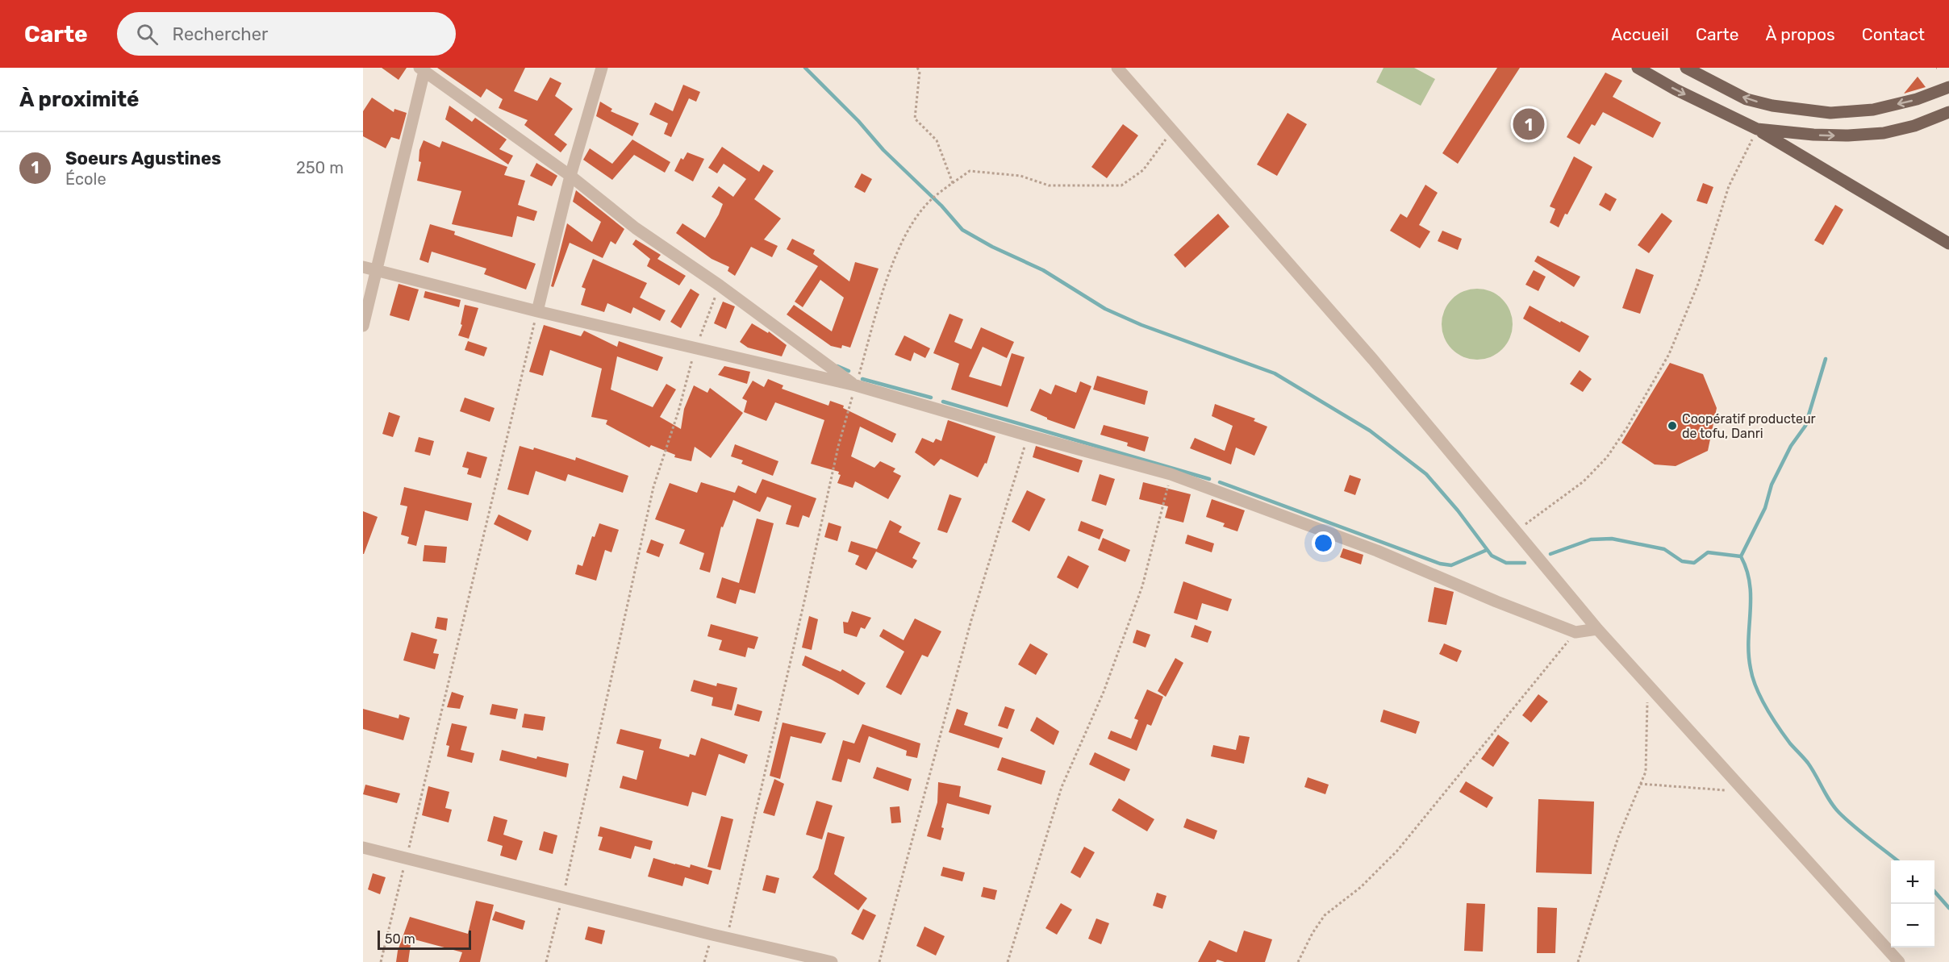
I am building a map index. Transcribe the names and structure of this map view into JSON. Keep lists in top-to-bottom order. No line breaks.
{"places":["Coopératif producteur de tofu, Danri"],"scale_bar":"50 m","page":{"header":"Carte","search":"Rechercher","nav":["Accueil","Carte","À propos","Contact"],"heading":"À proximité","pins":"1","list":[{"mark":"1","name":"Soeurs Agustines","note":"École","value":"250 m"}],"map_buttons":["+","−"],"scale":"50 m"}}
